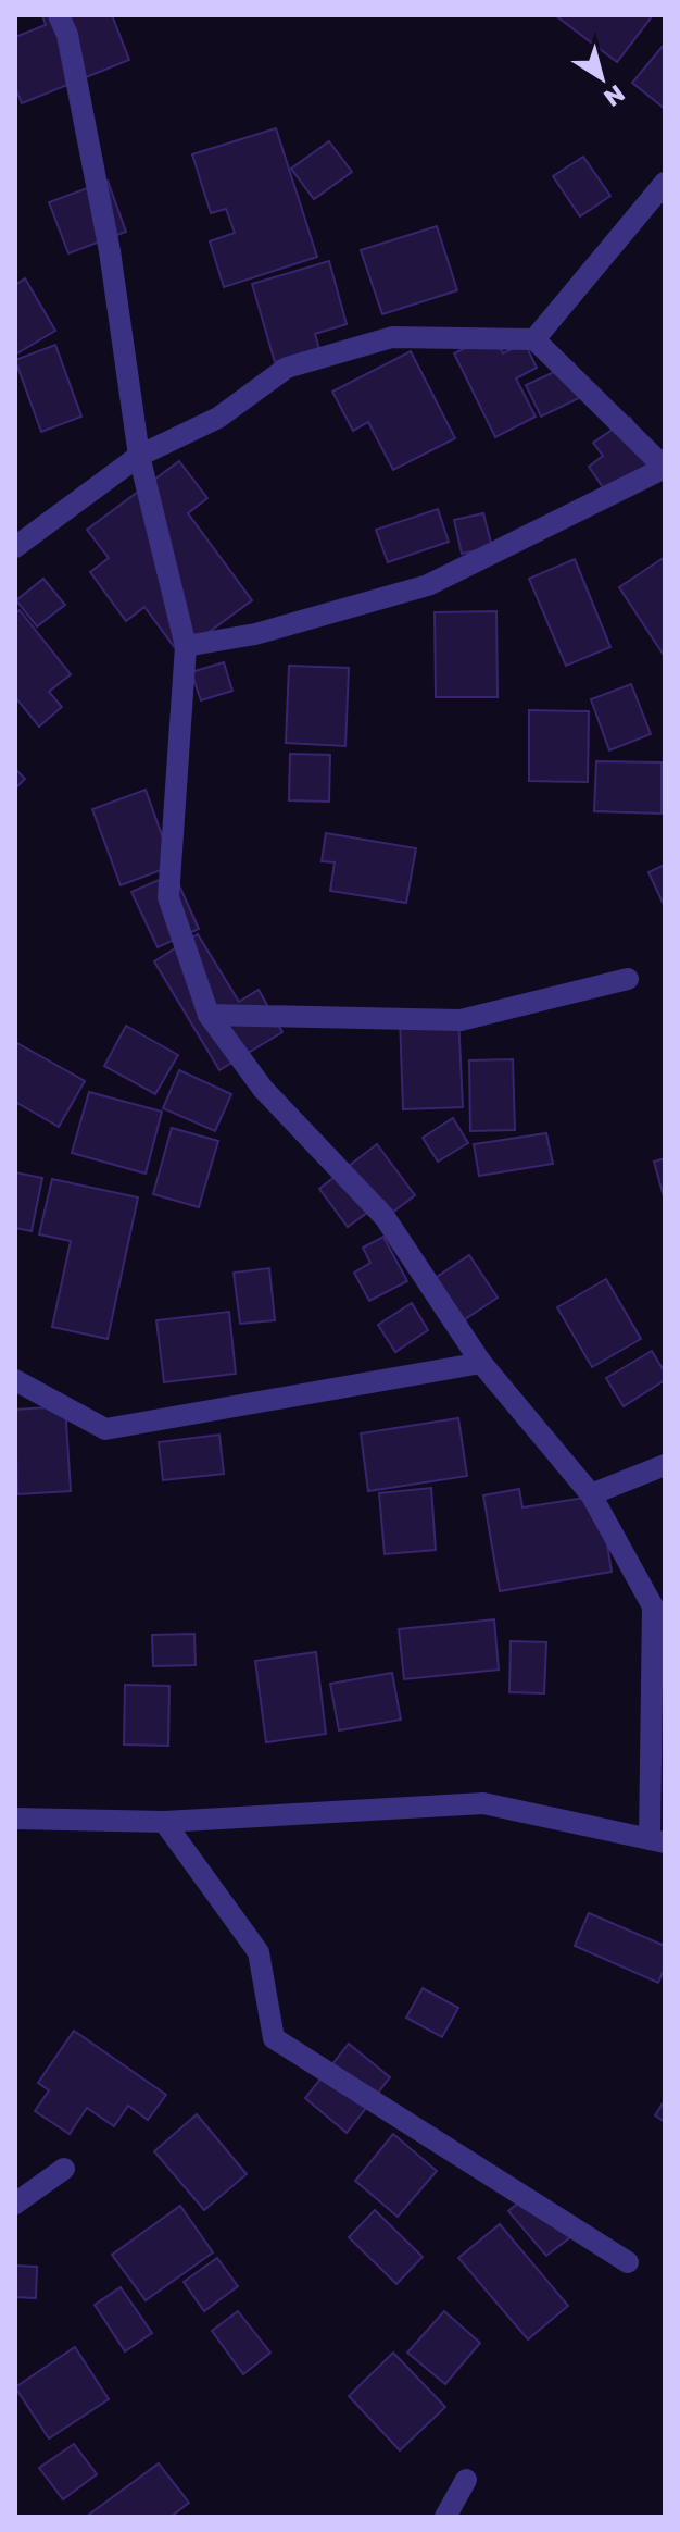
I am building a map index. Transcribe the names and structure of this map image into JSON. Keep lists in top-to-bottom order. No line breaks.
{"north":"bottom right"}
